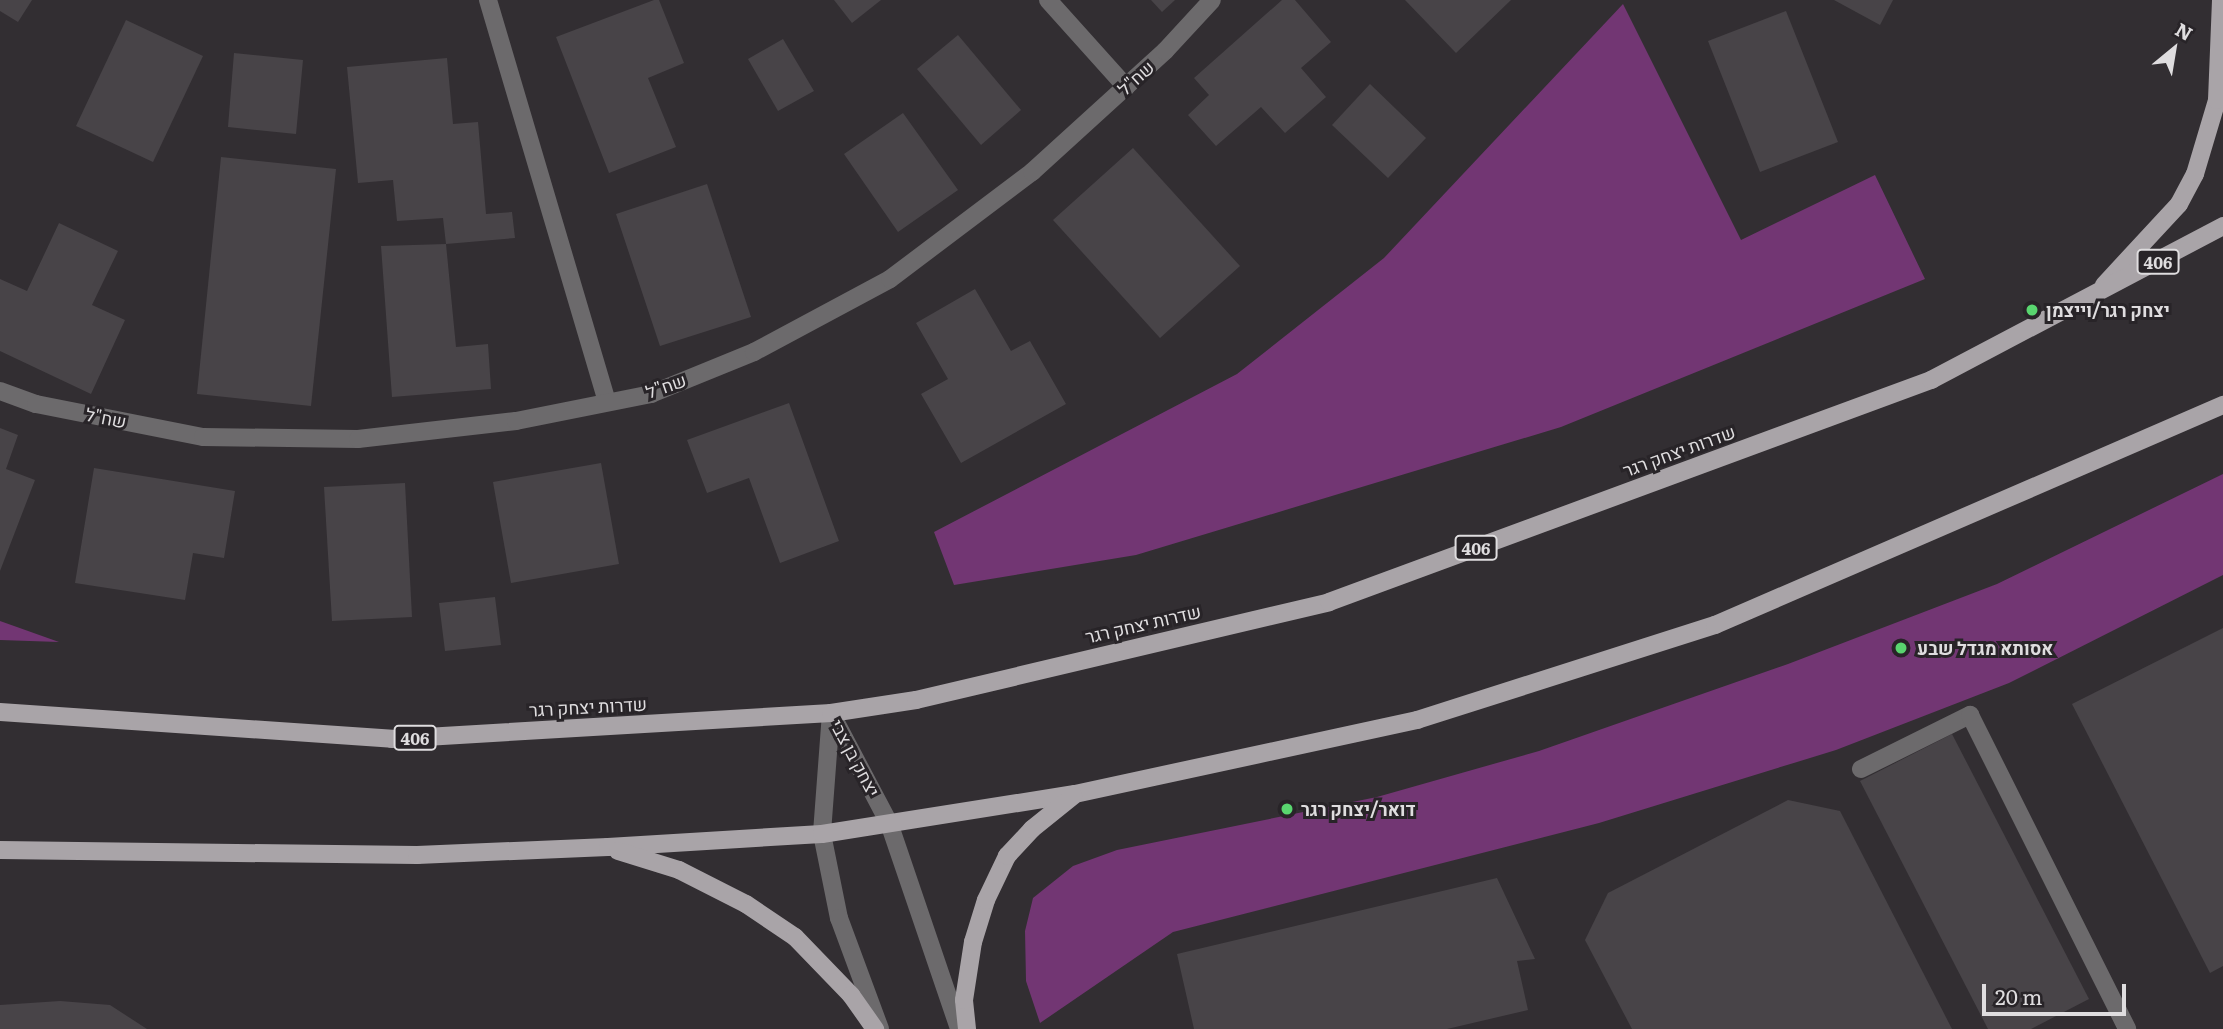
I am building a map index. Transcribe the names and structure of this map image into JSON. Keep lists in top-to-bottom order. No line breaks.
{"streets":{"main road":["406","שדרות יצחק רגר"],"street":["שח\"ל","יצחק בן צבי"]},"crossings":[["שדרות יצחק רגר","יצחק בן צבי"]],"places":["יצחק רגר/וייצמן","אסותא מגדל שבע","דואר/יצחק רגר"],"scale_bar":"20 m","north":"top right"}
